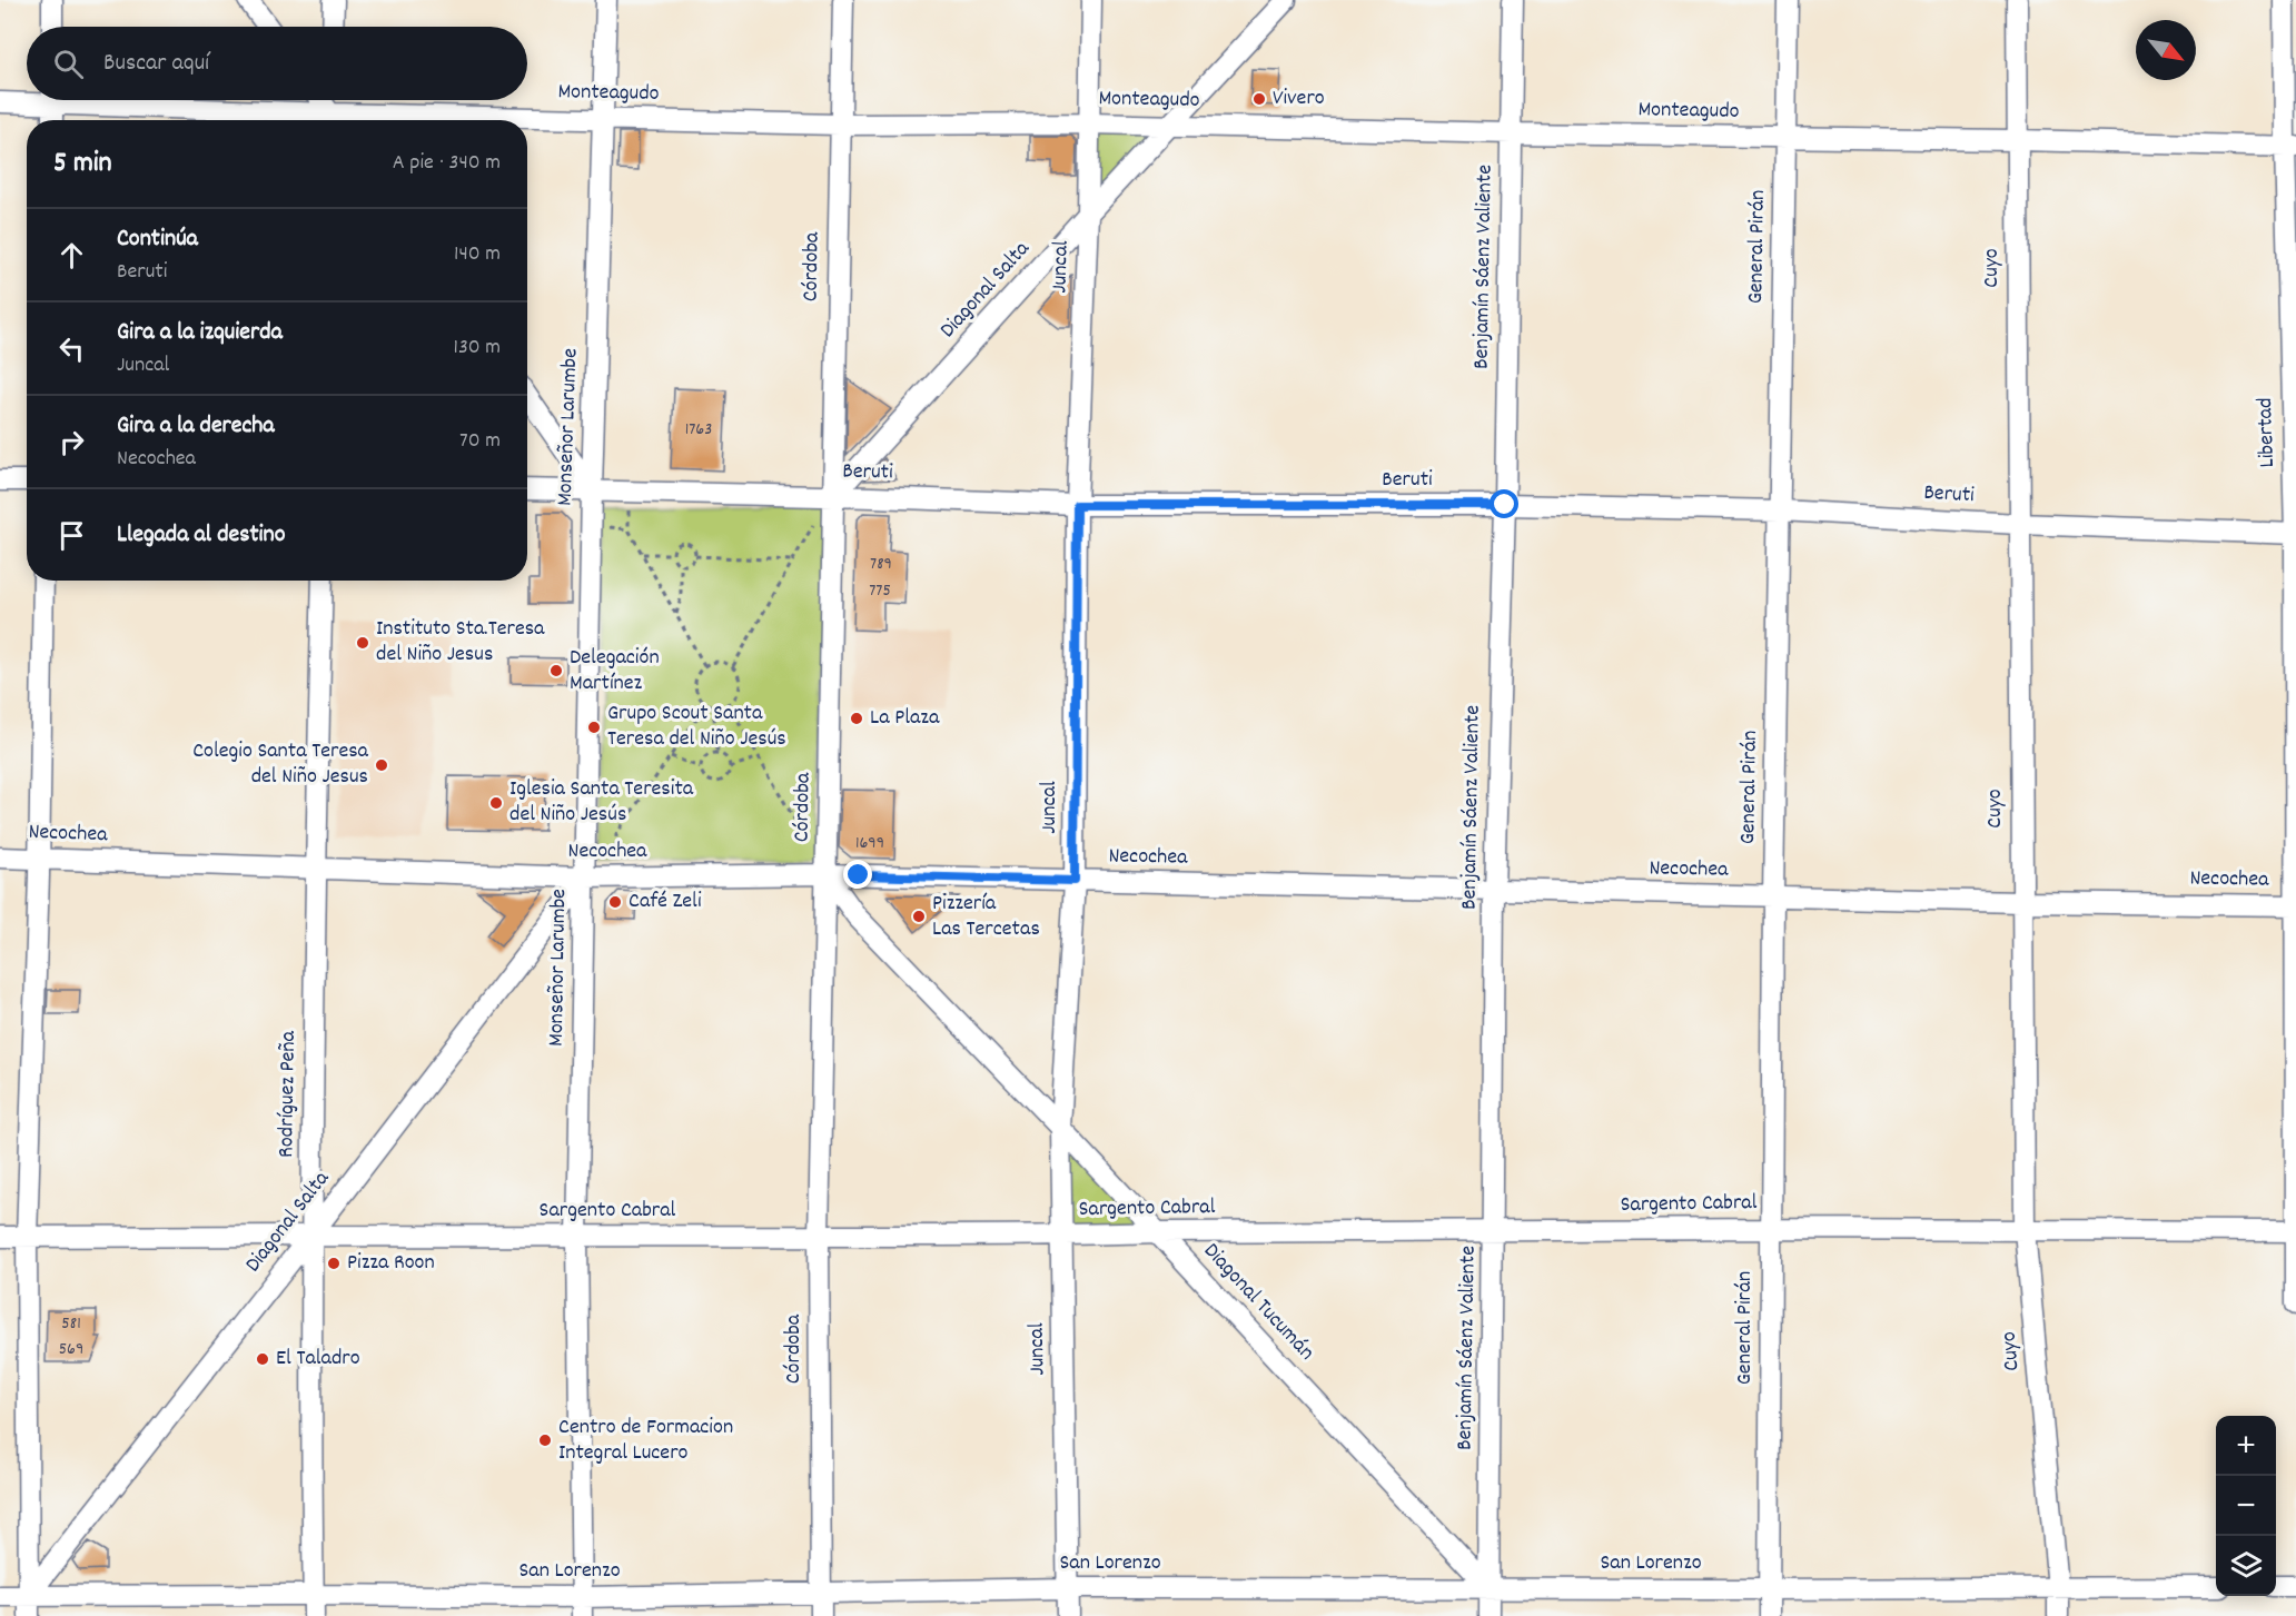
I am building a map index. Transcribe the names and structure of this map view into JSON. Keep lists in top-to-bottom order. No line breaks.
{"streets":{"street":["Monteagudo","General Pirán","Córdoba","Juncal","Benjamín Sáenz Valiente","Cuyo","Diagonal Salta","Monseñor Larumbe","Libertad","Beruti","Necochea","Rodríguez Peña","Sargento Cabral","Diagonal Tucumán","San Lorenzo"]},"crossings":[["Monteagudo","General Pirán"],["Monteagudo","Córdoba"],["Monteagudo","Juncal"],["Monteagudo","Benjamín Sáenz Valiente"],["Monteagudo","Cuyo"],["Monteagudo","Diagonal Salta"],["Monteagudo","Monseñor Larumbe"],["Monteagudo","Libertad"],["General Pirán","Beruti"],["General Pirán","Necochea"],["General Pirán","Sargento Cabral"],["General Pirán","San Lorenzo"],["Córdoba","Diagonal Salta"],["Córdoba","Beruti"],["Córdoba","Necochea"],["Córdoba","Sargento Cabral"],["Córdoba","Diagonal Tucumán"],["Córdoba","San Lorenzo"],["Juncal","Diagonal Salta"],["Juncal","Beruti"],["Juncal","Necochea"],["Juncal","Sargento Cabral"],["Juncal","Diagonal Tucumán"],["Juncal","San Lorenzo"],["Benjamín Sáenz Valiente","Beruti"],["Benjamín Sáenz Valiente","Necochea"],["Benjamín Sáenz Valiente","Sargento Cabral"],["Benjamín Sáenz Valiente","Diagonal Tucumán"],["Benjamín Sáenz Valiente","San Lorenzo"],["Cuyo","Beruti"],["Cuyo","Necochea"],["Cuyo","Sargento Cabral"],["Cuyo","San Lorenzo"],["Diagonal Salta","Monseñor Larumbe"],["Diagonal Salta","Beruti"],["Diagonal Salta","Necochea"],["Diagonal Salta","Rodríguez Peña"],["Diagonal Salta","Sargento Cabral"],["Diagonal Salta","San Lorenzo"],["Monseñor Larumbe","Beruti"],["Monseñor Larumbe","Necochea"],["Monseñor Larumbe","Sargento Cabral"],["Monseñor Larumbe","San Lorenzo"],["Libertad","Beruti"],["Libertad","Necochea"],["Libertad","Sargento Cabral"],["Necochea","Rodríguez Peña"],["Necochea","Diagonal Tucumán"],["Rodríguez Peña","Sargento Cabral"],["Rodríguez Peña","San Lorenzo"],["Sargento Cabral","Diagonal Tucumán"],["Diagonal Tucumán","San Lorenzo"]],"places":["Vivero","Instituto Sta.Teresa del Niño Jesus","Delegación Martínez","La Plaza","Grupo Scout Santa Teresa del Niño Jesús","Colegio Santa Teresa del Niño Jesus","Iglesia Santa Teresita del Niño Jesús","Café Zeli","Pizzería Las Tercetas","Pizza Roon","El Taladro","Centro de Formacion Integral Lucero"],"house_numbers":["1763","789","775","1699","581","569"],"north":"bottom right","page":{"search":"Buscar aquí","heading":["5 min","A pie · 340 m"],"list":[["Continúa","Beruti","140 m"],["Gira a la izquierda","Juncal","130 m"],["Gira a la derecha","Necochea","70 m"],"Llegada al destino"],"map_buttons":["+","−"]}}
